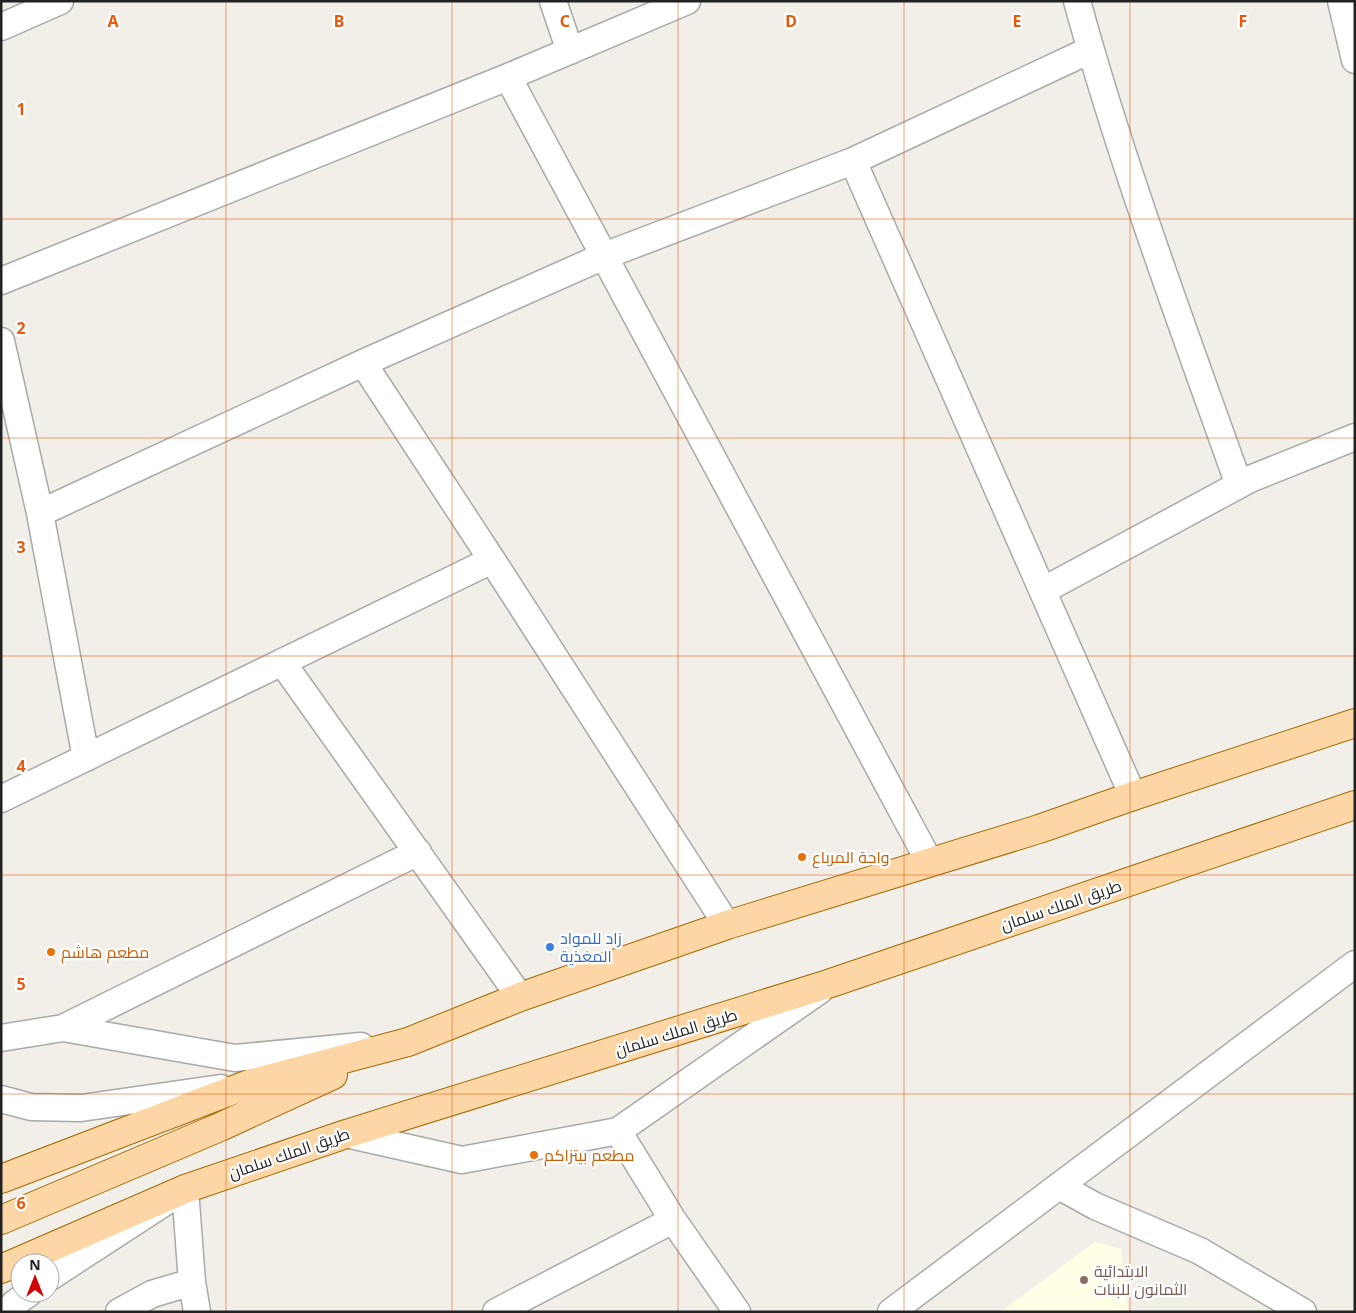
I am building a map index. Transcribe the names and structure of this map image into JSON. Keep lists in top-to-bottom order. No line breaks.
{"streets":{"main road":["طريق الملك سلمان"]},"places":["واحة المرباع","زاد للمواد المغذية","مطعم هاشم","مطعم بيتزاكم","الابتدائية الثمانون للبنات"],"north":"top","grid":{"columns":["A","B","C","D","E","F"],"rows":["1","2","3","4","5","6"]}}
